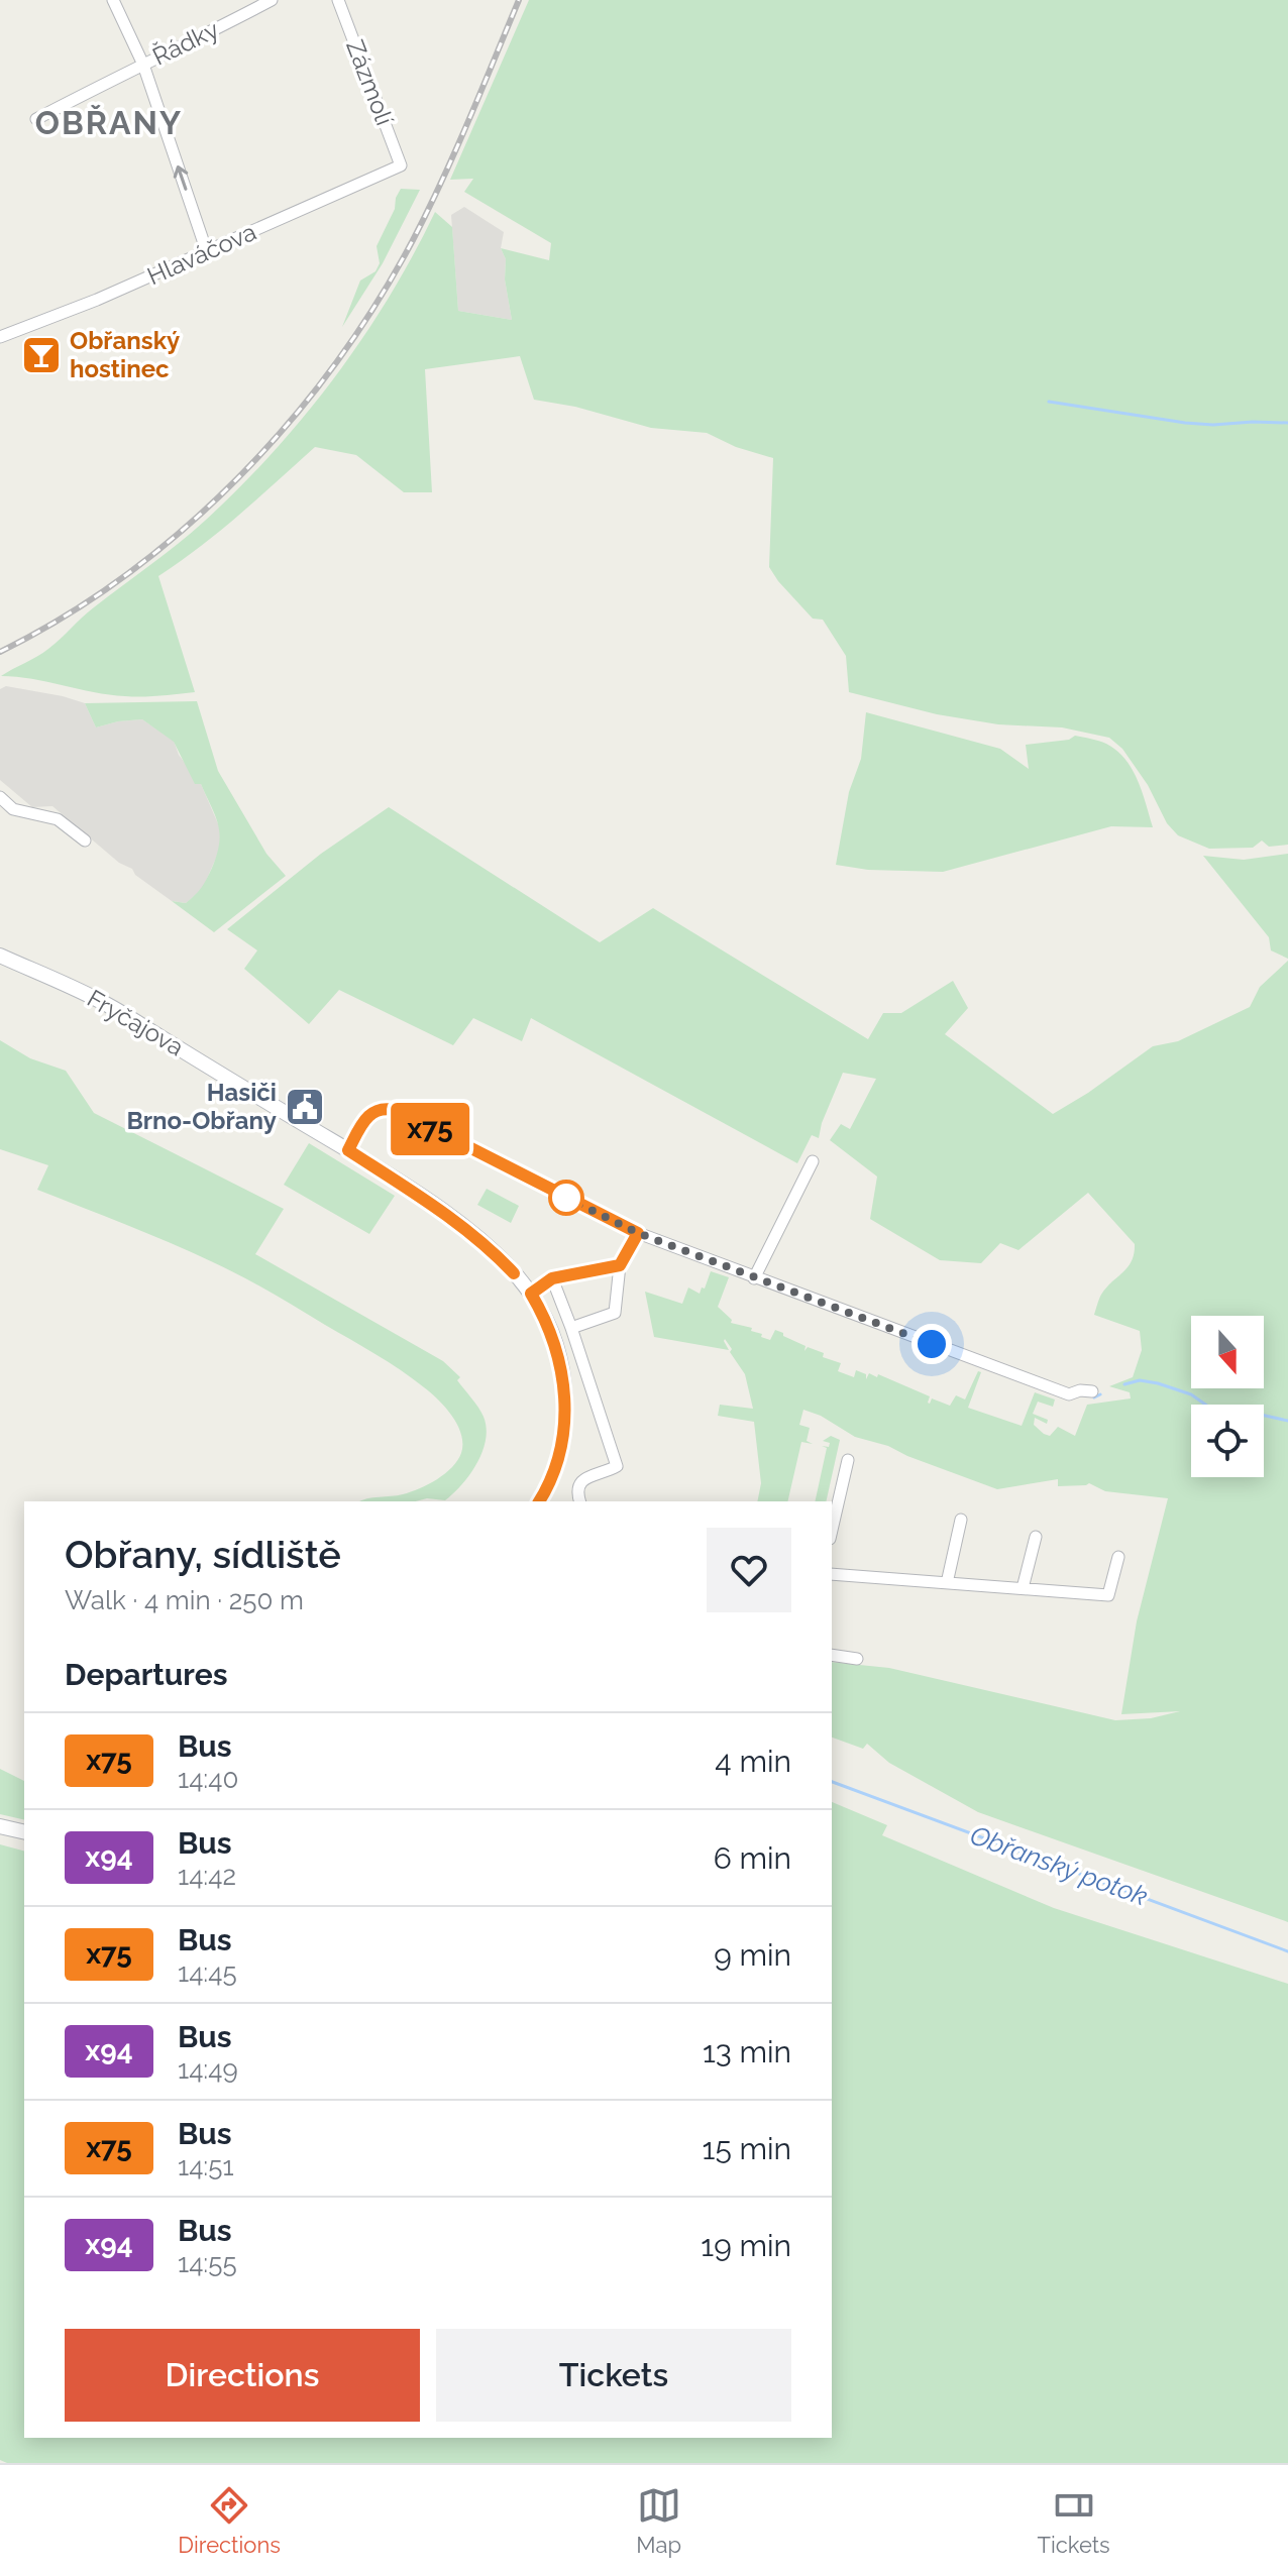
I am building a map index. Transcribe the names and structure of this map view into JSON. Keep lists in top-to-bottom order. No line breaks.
{"streets":{"main road":["Fryčajova"],"street":["Řádky","Zázmolí","Hlaváčova"]},"crossings":[["Zázmolí","Hlaváčova"]],"districts":["OBŘANY"],"water":["Obřanský potok"],"places":{"bar":["Obřanský hostinec"],"public building":["Hasiči Brno-Obřany"]},"lines":["bus line x75"],"north":"bottom","page":{"on_map":"x75","heading":[["Obřany, sídliště","Walk · 4 min · 250 m"],"Departures"],"list":[{"mark":"x75","name":"Bus","note":"14:40","value":"4 min"},{"mark":"x94","name":"Bus","note":"14:42","value":"6 min"},{"mark":"x75","name":"Bus","note":"14:45","value":"9 min"},{"mark":"x94","name":"Bus","note":"14:49","value":"13 min"},{"mark":"x75","name":"Bus","note":"14:51","value":"15 min"},{"mark":"x94","name":"Bus","note":"14:55","value":"19 min"}],"buttons":["Directions","Tickets"],"tabs":["Directions","Map","Tickets"]}}
